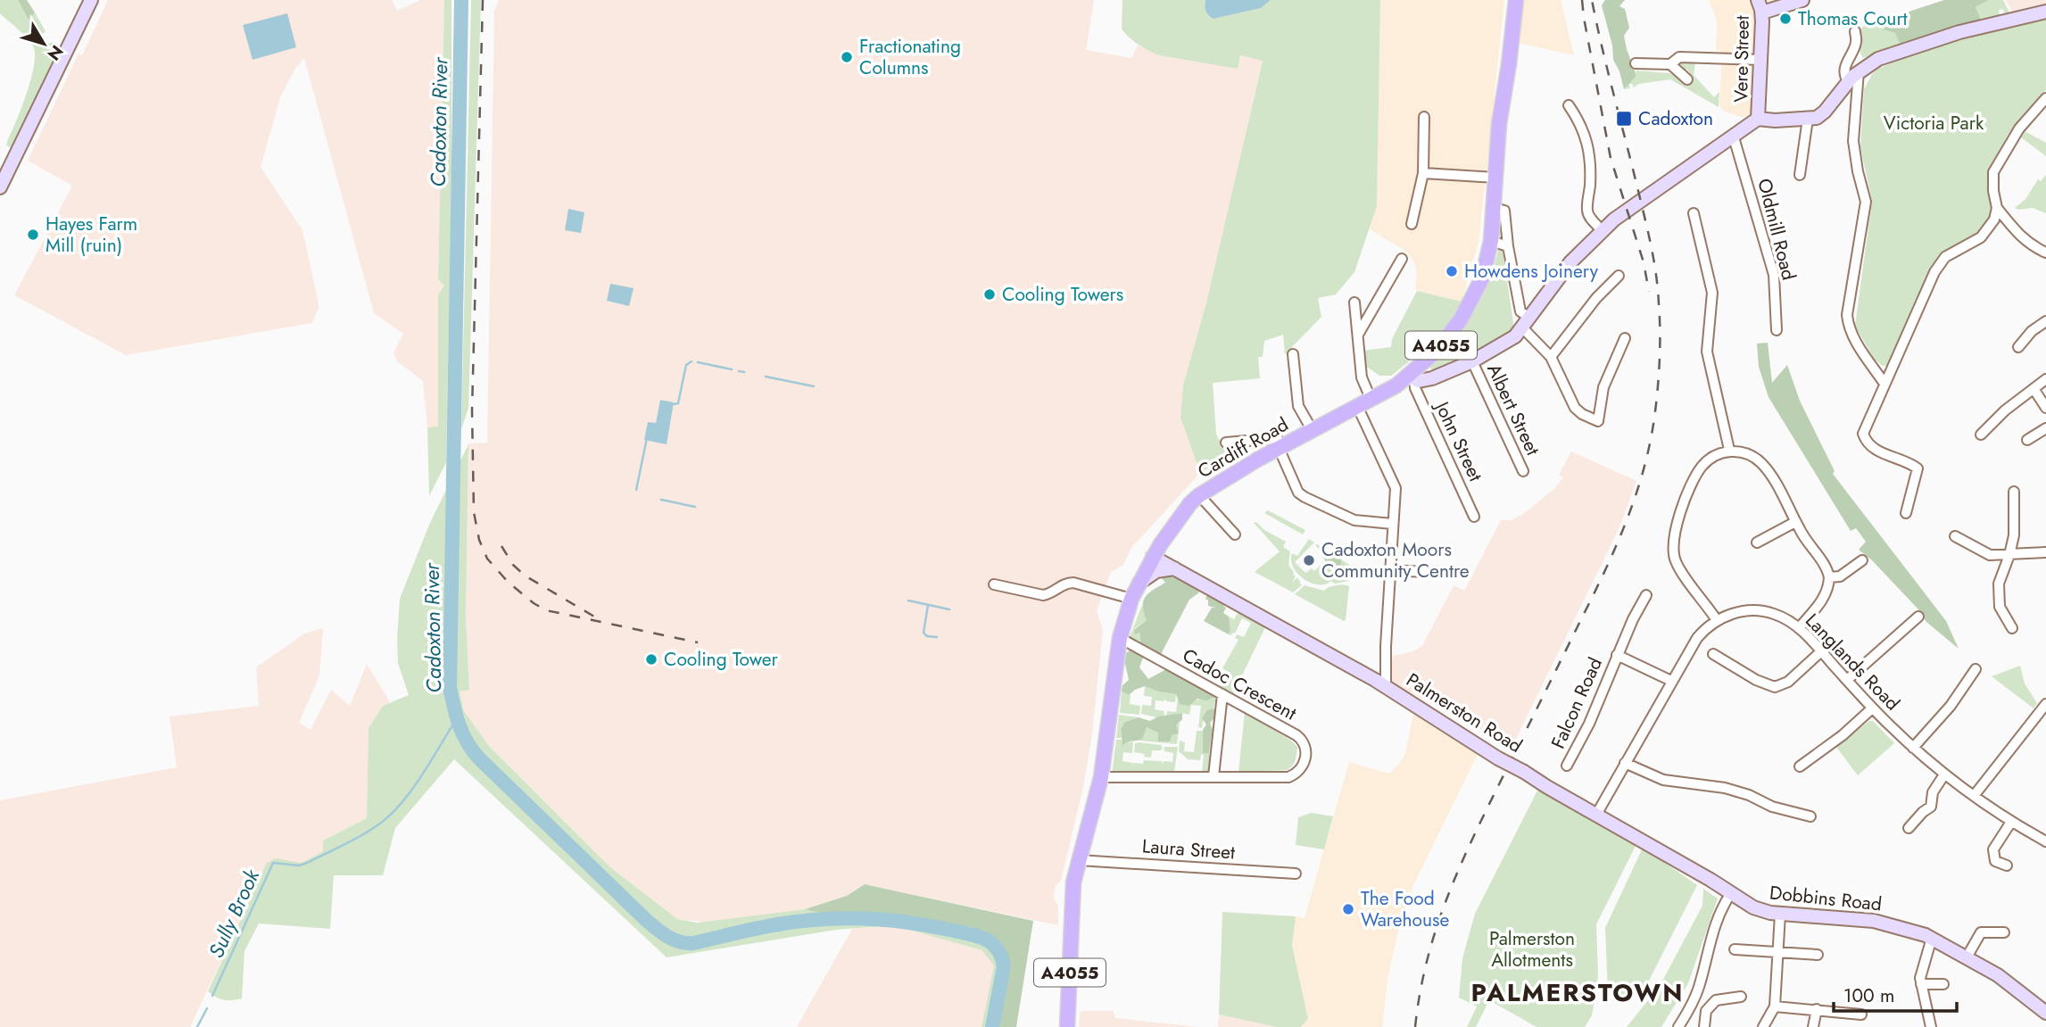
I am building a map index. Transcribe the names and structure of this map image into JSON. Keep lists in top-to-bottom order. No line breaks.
{"streets":{"main road":["A4055","Cardiff Road"],"street":["Vere Street","Oldmill Road","Albert Street","John Street","Langlands Road","Cadoc Crescent","Falcon Road","Palmerston Road","Laura Street","Dobbins Road"]},"crossings":[["John Street","Cardiff Road"],["Cardiff Road","Cadoc Crescent"],["Cardiff Road","Palmerston Road"],["Cardiff Road","Laura Street"],["Langlands Road","Falcon Road"],["Langlands Road","Palmerston Road"],["Palmerston Road","Dobbins Road"]],"districts":["PALMERSTOWN"],"water":["Cadoxton River","Sully Brook"],"parks":["Victoria Park","Palmerston Allotments"],"places":{"other":["Thomas Court","Fractionating Columns","Hayes Farm Mill (ruin)","Howdens Joinery","Cooling Towers","Cadoxton Moors Community Centre","Cooling Tower","The Food Warehouse"],"transit":["Cadoxton"]},"scale_bar":"100 m","north":"bottom right"}
